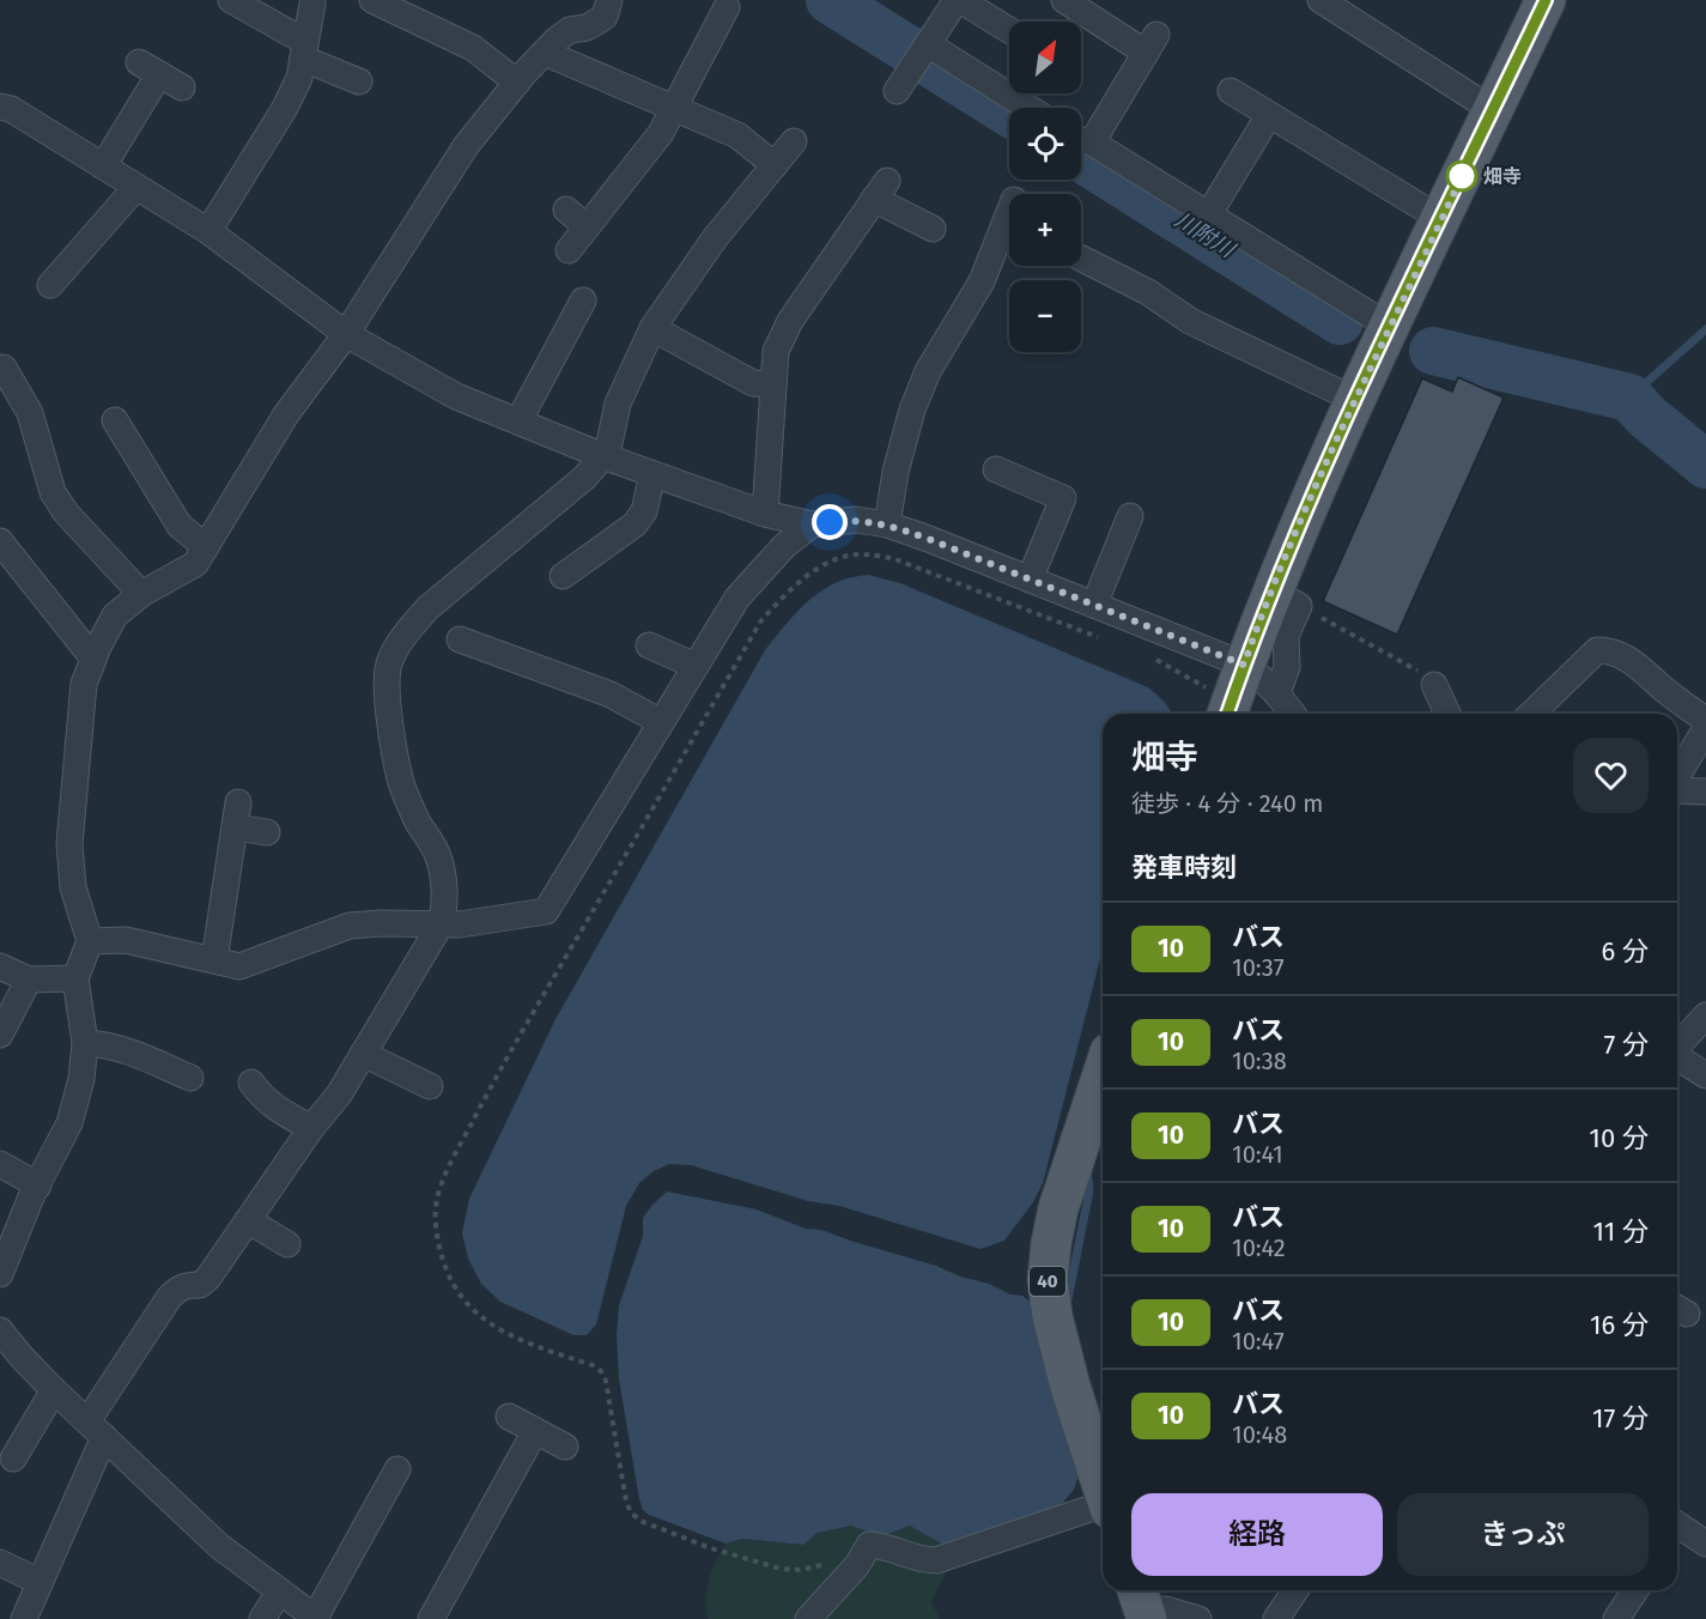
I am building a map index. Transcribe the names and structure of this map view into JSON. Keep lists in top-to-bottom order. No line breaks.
{"streets":{"main road":["40"]},"water":["川附川"],"places":["畑寺"],"lines":["bus line 10"],"north":"top right","page":{"map_buttons":["+","−"],"heading":[["畑寺","徒歩 · 4 分 · 240 m"],"発車時刻"],"list":[{"mark":"10","name":"バス","note":"10:37","value":"6 分"},{"mark":"10","name":"バス","note":"10:38","value":"7 分"},{"mark":"10","name":"バス","note":"10:41","value":"10 分"},{"mark":"10","name":"バス","note":"10:42","value":"11 分"},{"mark":"10","name":"バス","note":"10:47","value":"16 分"},{"mark":"10","name":"バス","note":"10:48","value":"17 分"}],"buttons":["経路","きっぷ"]}}
